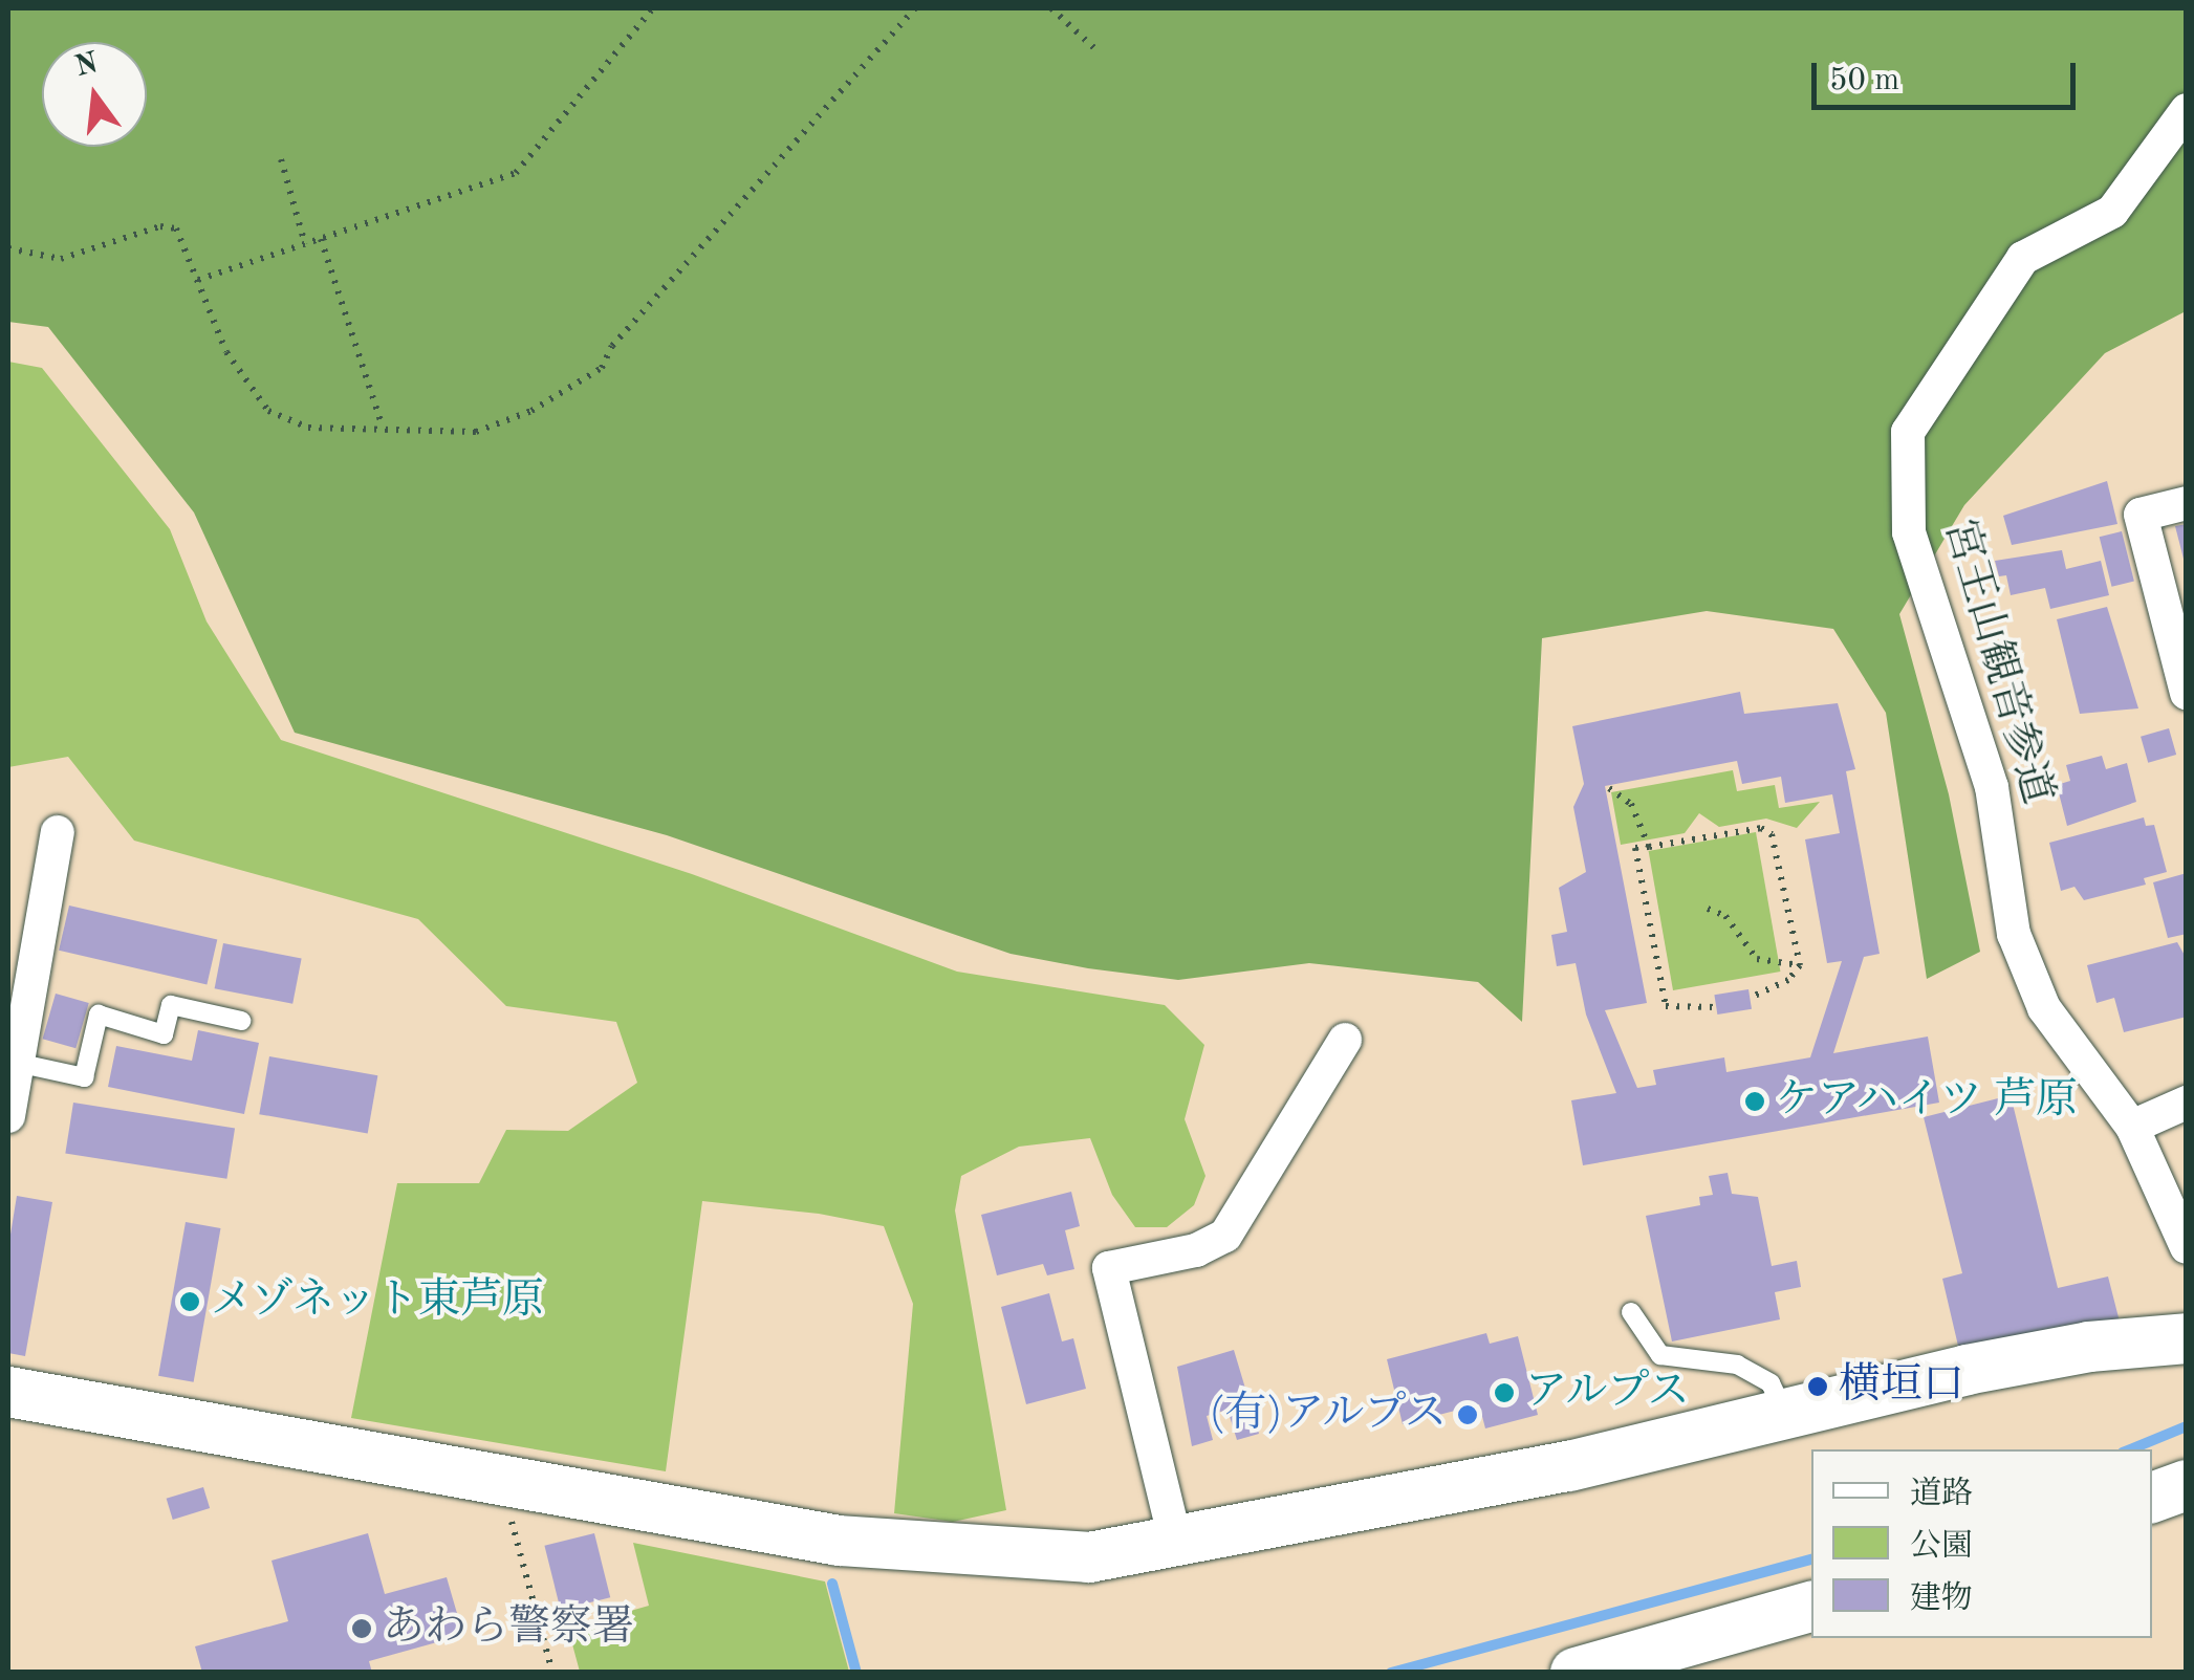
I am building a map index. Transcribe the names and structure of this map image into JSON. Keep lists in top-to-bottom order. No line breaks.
{"streets":{"street":["宮王山観音参道"]},"places":["ケアハイツ 芦原","メゾネット東芦原","横垣口","アルプス","(有)アルプス","あわら警察署"],"legend":["道路","公園","建物"],"scale_bar":"50 m","north":"top"}
